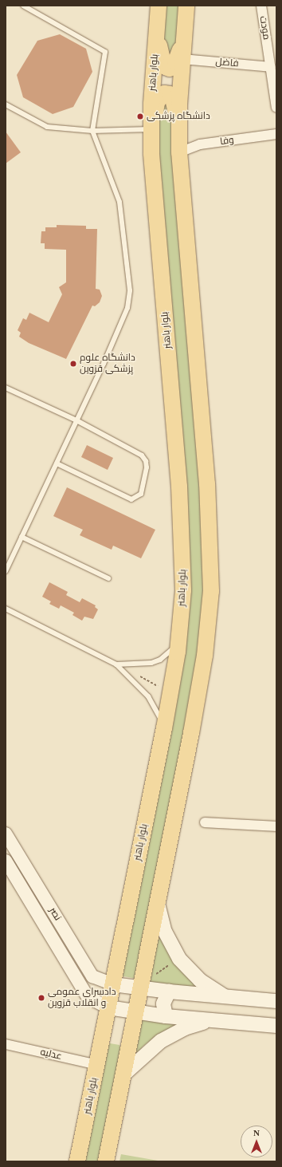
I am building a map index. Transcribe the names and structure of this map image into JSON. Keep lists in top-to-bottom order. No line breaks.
{"streets":{"main road":["بلوار باهنر"],"street":["مودت","فاضل","وفا","نصر","عدلیه"]},"crossings":[["مودت","فاضل"],["بلوار باهنر","نصر"],["بلوار باهنر","عدلیه"]],"places":["دانشگاه پزشکی","دانشگاه علوم پزشکی قزوین","دادسرای عمومی و انقلاب قزوین"],"north":"top"}
